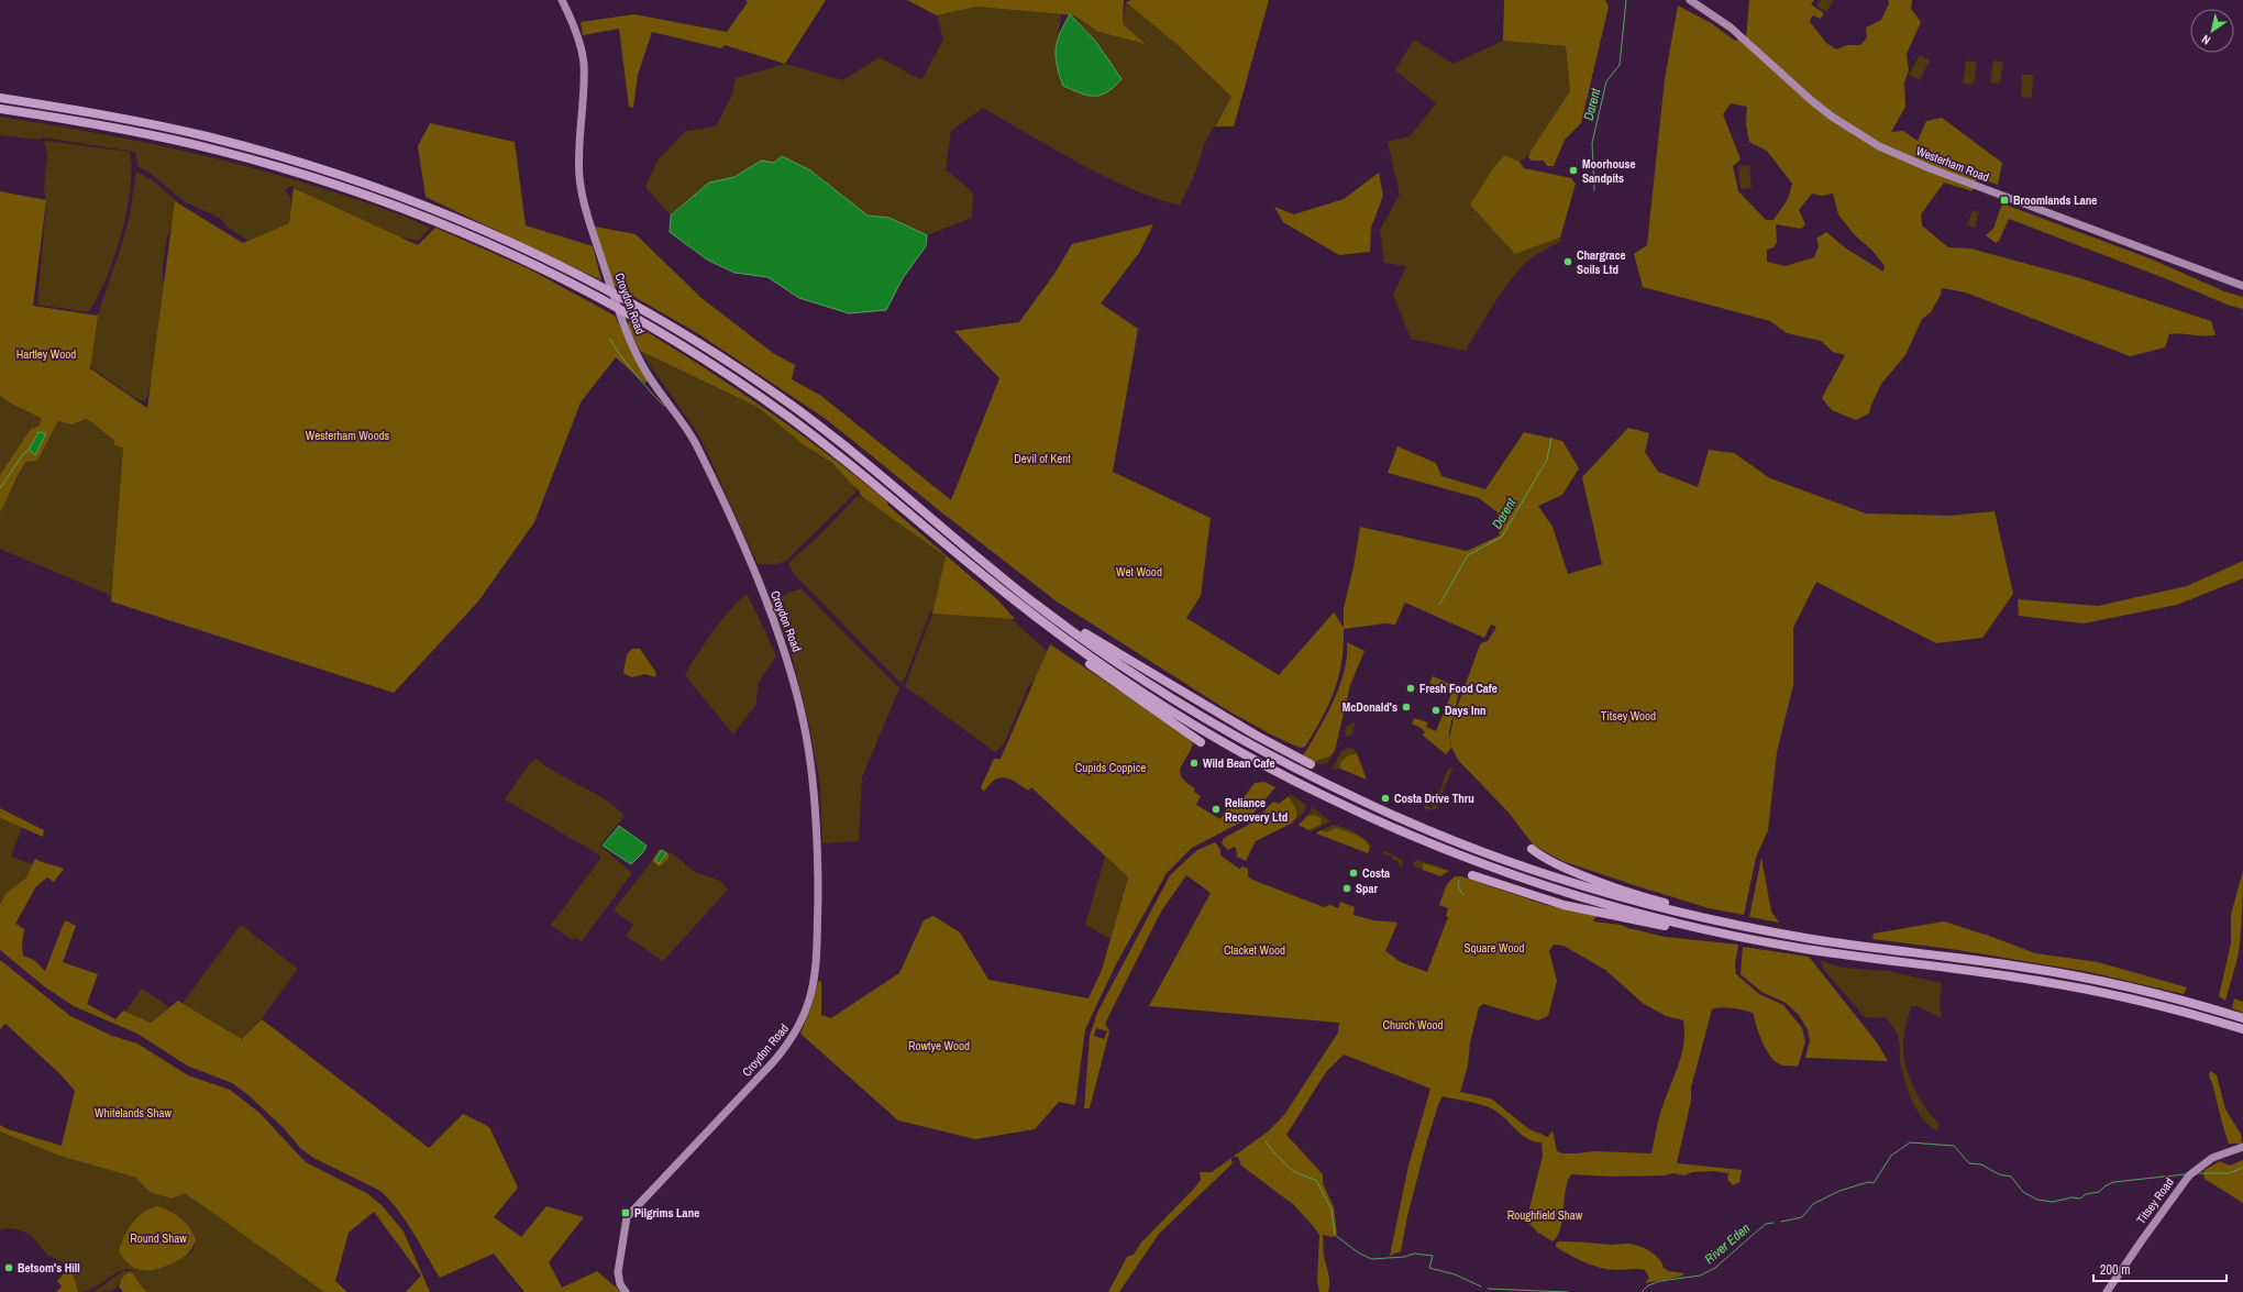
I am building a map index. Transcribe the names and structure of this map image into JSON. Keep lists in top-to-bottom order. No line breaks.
{"streets":{"main road":["Westerham Road","Croydon Road","Titsey Road"]},"water":["Darent","River Eden"],"parks":["Hartley Wood","Westerham Woods","Devil of Kent","Wet Wood","Titsey Wood","Cupids Coppice","Square Wood","Clacket Wood","Church Wood","Rowtye Wood","Whitelands Shaw","Roughfield Shaw","Round Shaw"],"places":{"other":["Moorhouse Sandpits","Chargrace Soils Ltd","Fresh Food Cafe","McDonald's","Days Inn","Wild Bean Cafe","Costa Drive Thru","Reliance Recovery Ltd","Costa","Spar","Betsom's Hill"],"transit":["Broomlands Lane","Pilgrims Lane"]},"scale_bar":"200 m","north":"bottom left"}
